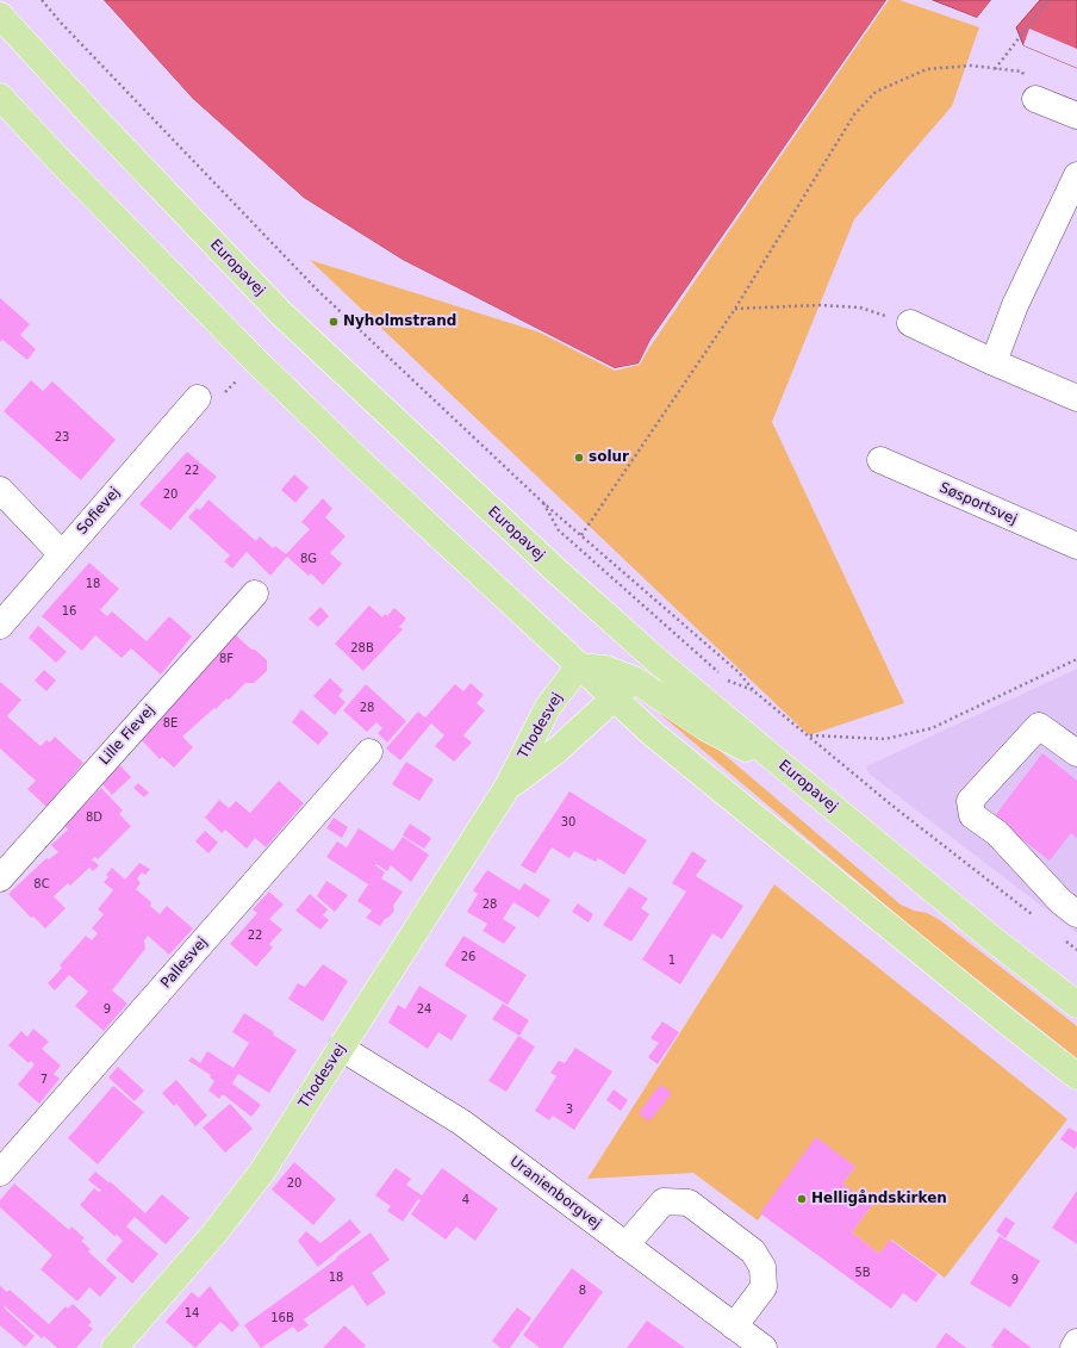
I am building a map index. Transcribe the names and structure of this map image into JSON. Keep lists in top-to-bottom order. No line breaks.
{"streets":{"main road":["Europavej","Thodesvej"],"street":["Søsportsvej","Sofievej","Lille Fievej","Pallesvej","Uranienborgvej"]},"crossings":[["Europavej","Thodesvej"],["Thodesvej","Uranienborgvej"]],"places":["Nyholmstrand","solur","Helligåndskirken"],"house_numbers":["23","22","20","8G","18","16","28B","8F","28","8E","8D","30","8C","28","22","26","1","9","24","7","3","20","4","5B","18","9","8","14","16B"]}
